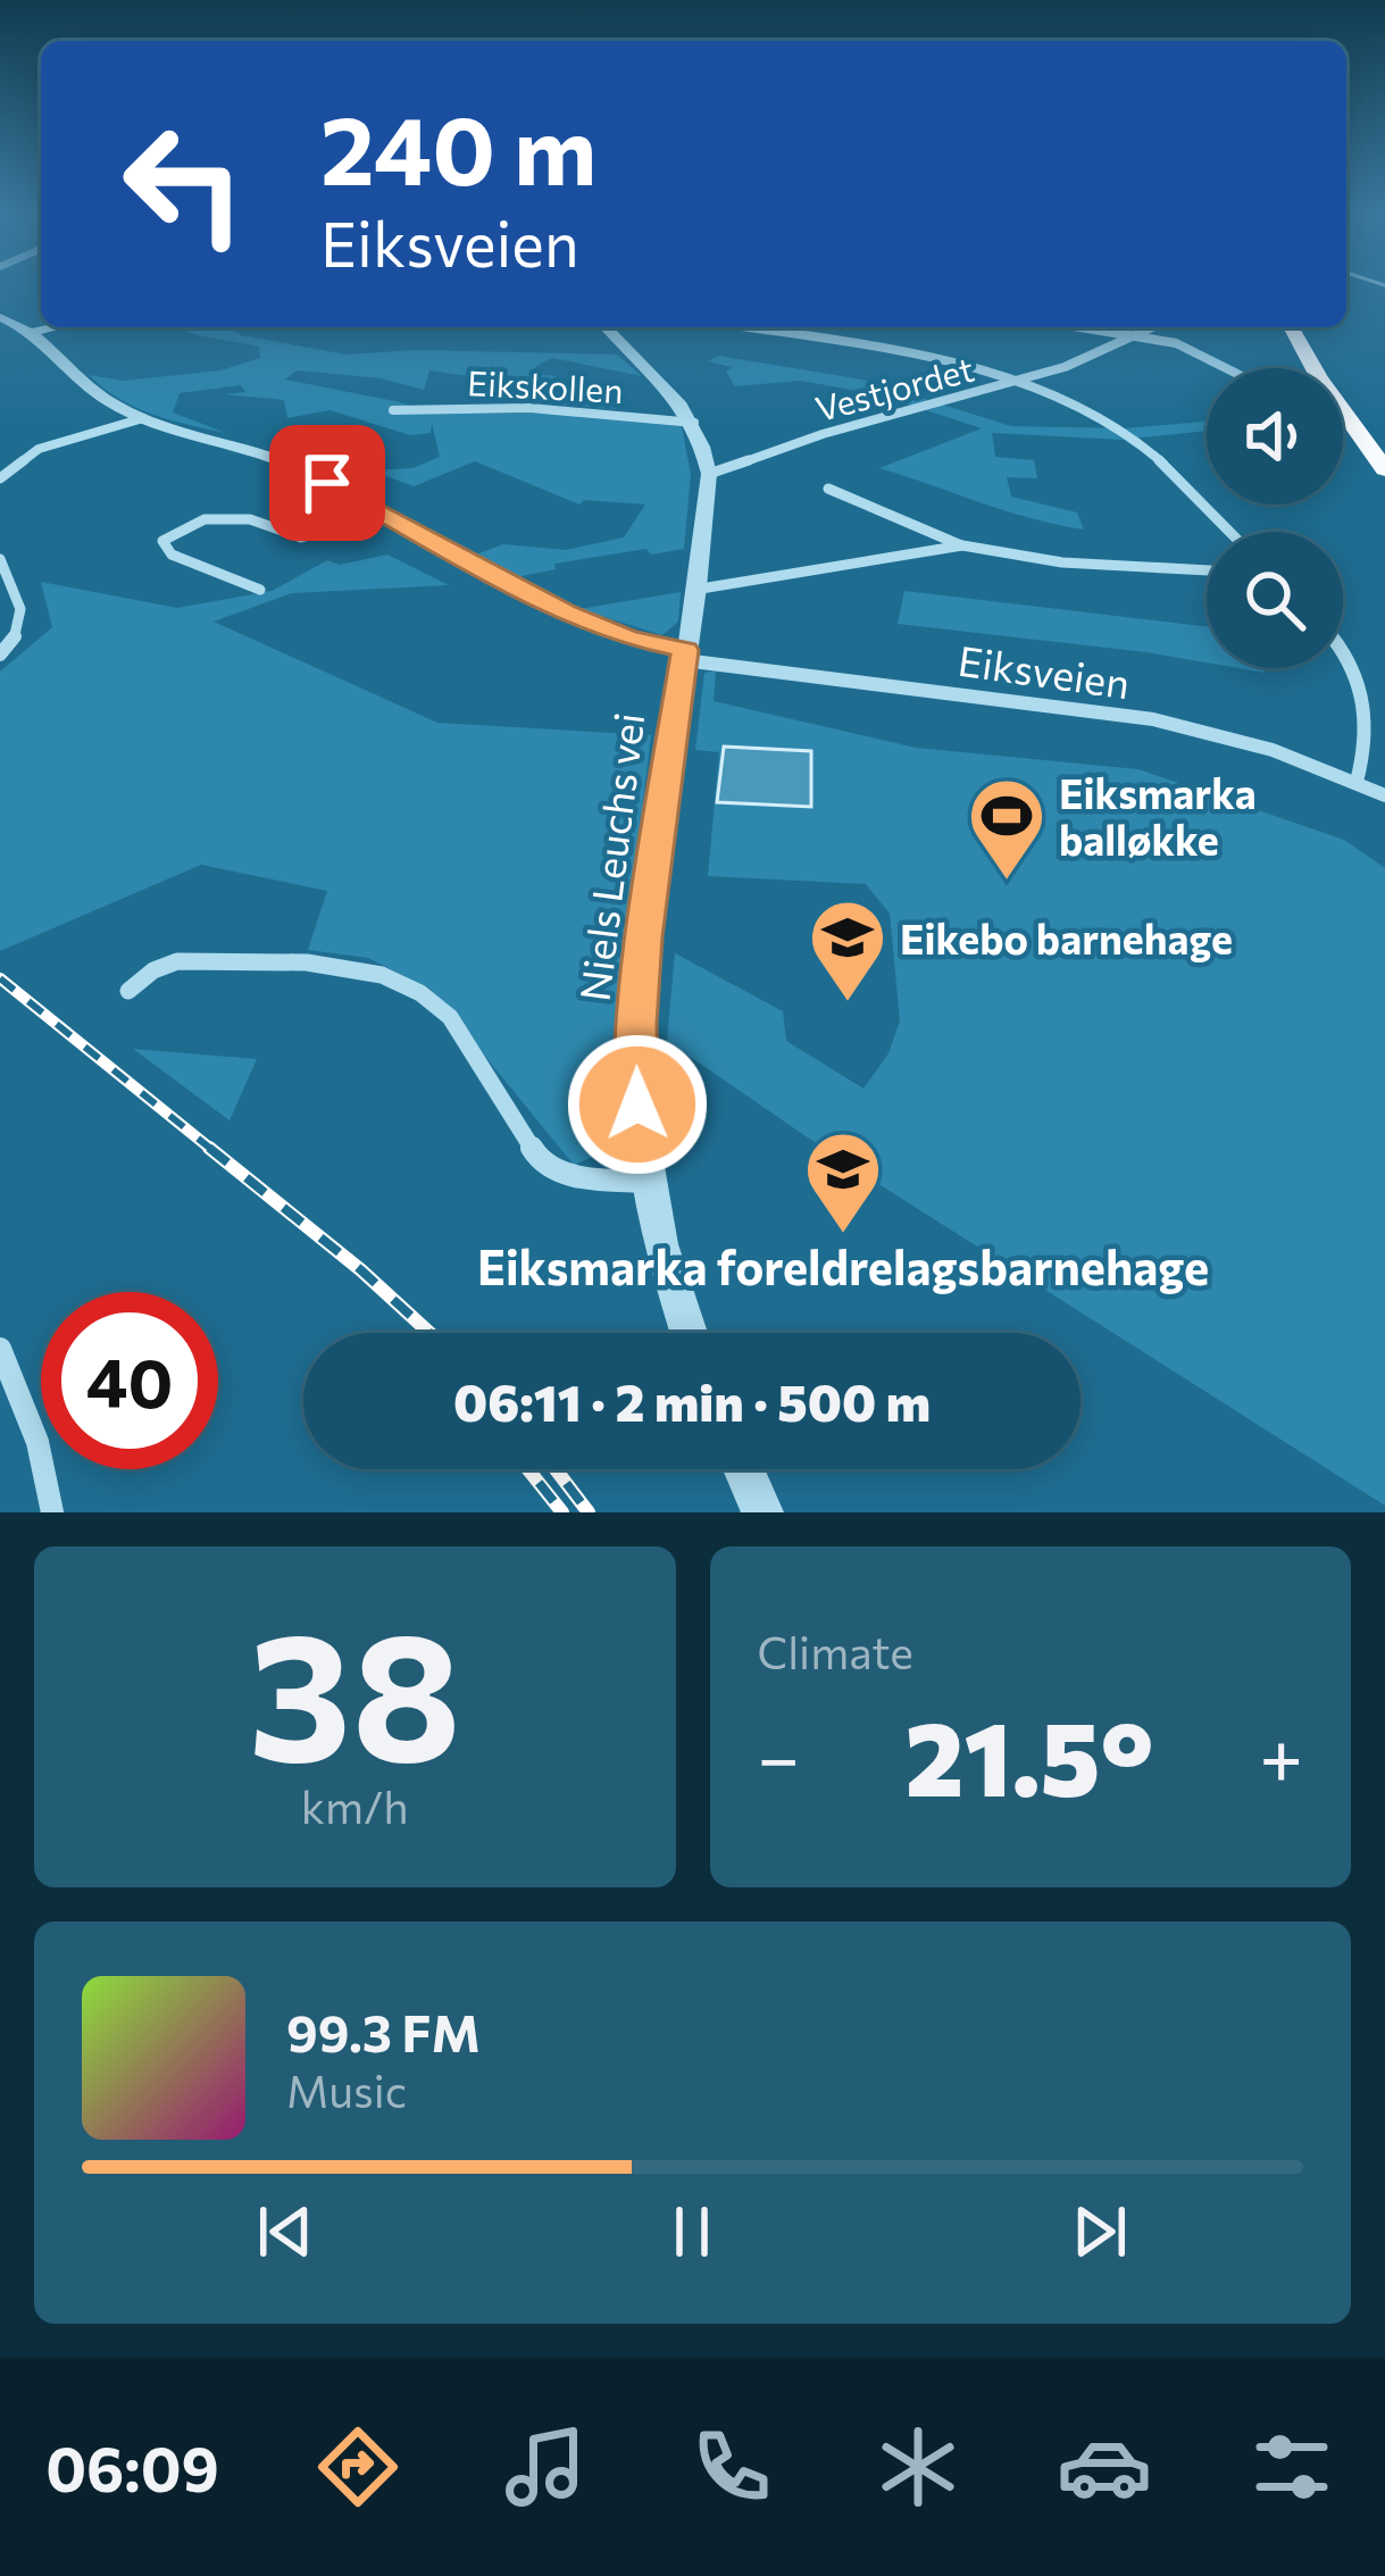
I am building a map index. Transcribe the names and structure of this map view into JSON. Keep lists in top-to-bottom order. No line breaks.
{"streets":{"street":["Eikskollen","Vestjordet","Eiksveien","Niels Leuchs vei"]},"crossings":[["Eikskollen","Niels Leuchs vei"],["Vestjordet","Niels Leuchs vei"],["Eiksveien","Niels Leuchs vei"]],"places":{"sports":["Eiksmarka balløkke"],"school or university":["Eikebo barnehage","Eiksmarka foreldrelagsbarnehage"]},"page":{"turn":["240 m","Eiksveien"],"limit":"40","trip":"06:11 · 2 min · 500 m","tile":[["38","km/h"],"Climate"],"heat":["−","21.5°","+"],"song":["99.3 FM","Music"],"tabs":"06:09"}}
